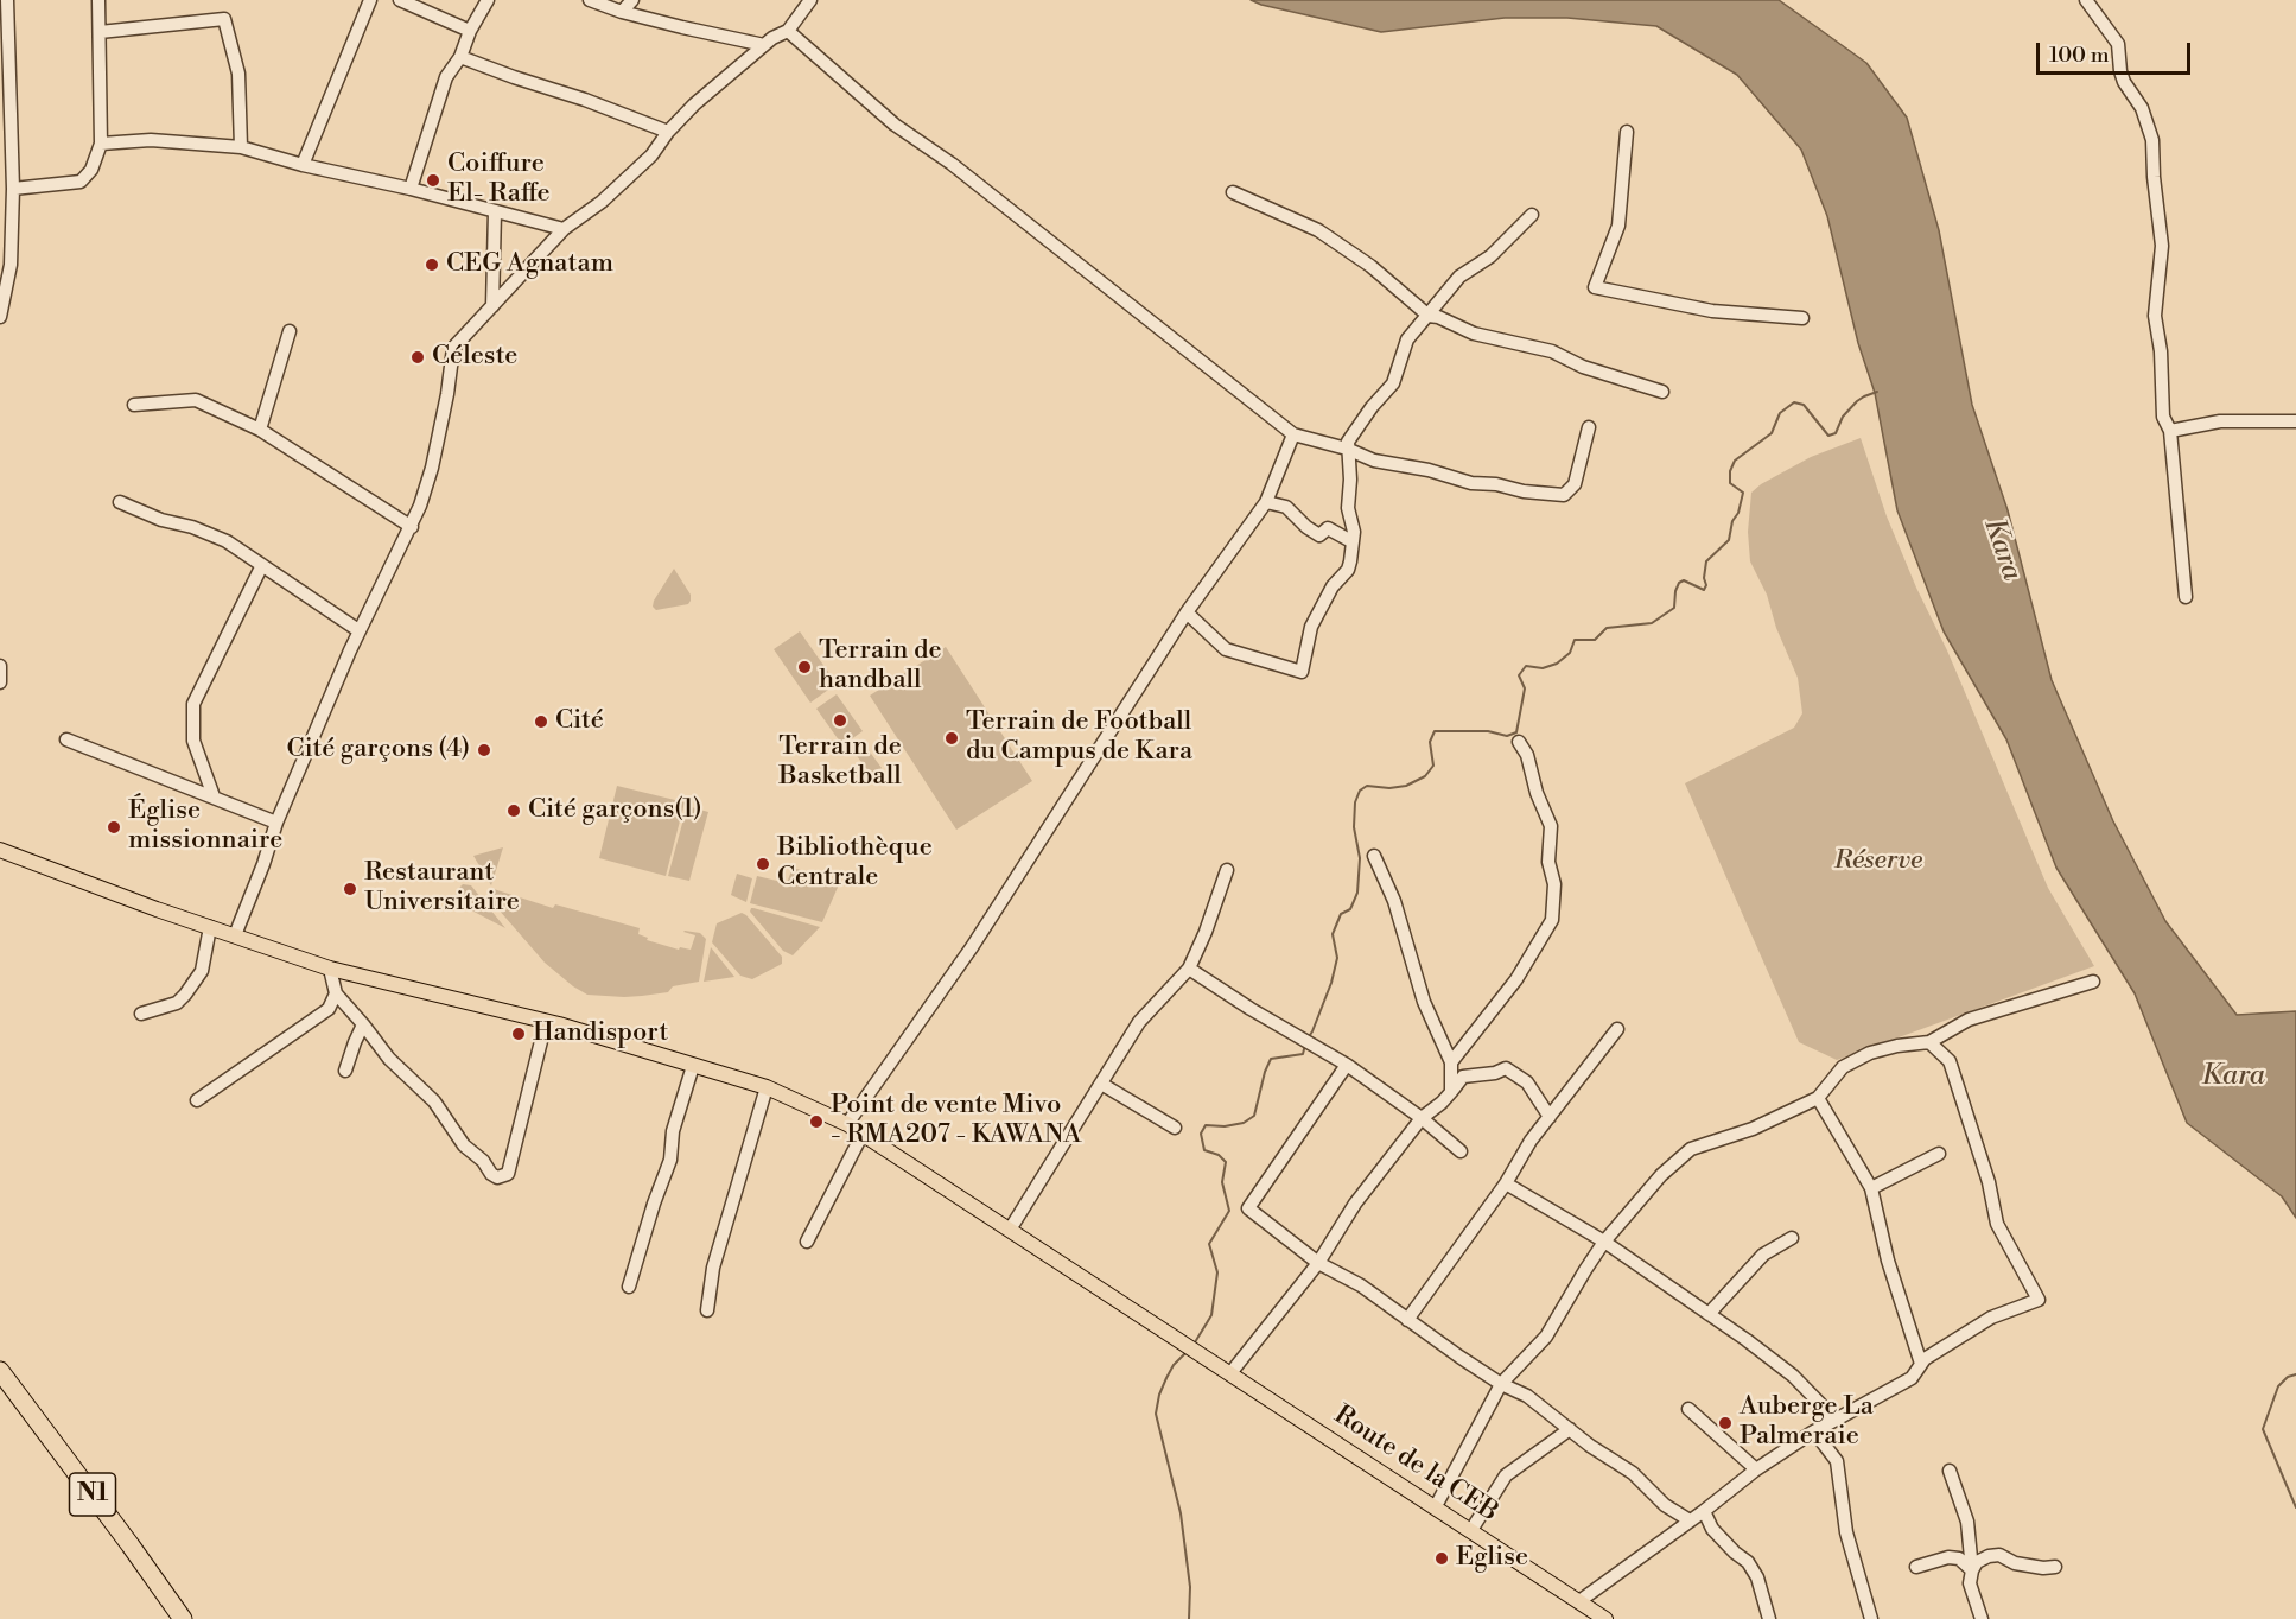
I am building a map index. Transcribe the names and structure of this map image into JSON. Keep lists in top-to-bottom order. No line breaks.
{"streets":{"highway":["N1"],"main road":["Route de la CEB"]},"water":["Kara"],"parks":["Réserve"],"places":["Coiffure El- Raffe","CEG Agnatam","Céleste","Terrain de handball","Terrain de Basketball","Cité","Terrain de Football du Campus de Kara","Cité garçons (4)","Cité garçons(1)","Église missionnaire","Bibliothèque Centrale","Restaurant Universitaire","Handisport","Point de vente Mivo - RMA207 - KAWANA","Auberge La Palmeraie","Eglise"],"scale_bar":"100 m"}
